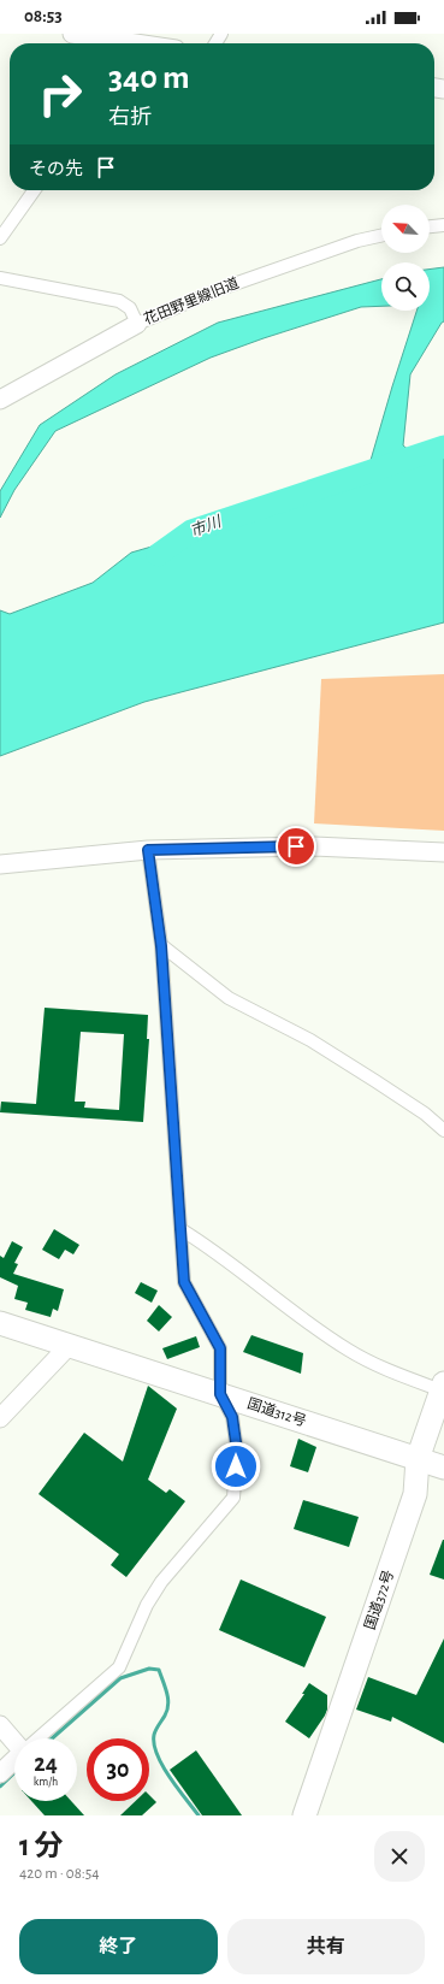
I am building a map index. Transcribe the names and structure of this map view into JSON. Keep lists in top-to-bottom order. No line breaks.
{"streets":{"highway":["国道312号","国道372号"],"street":["花田野里線旧道"]},"crossings":[["国道312号","国道372号"]],"water":["市川"],"north":"top left","page":{"status":"08:53","turn":["340 m","右折"],"then":"その先","speed":"24 km/h","limit":"30","heading":["1 分","420 m · 08:54"],"buttons":["終了","共有"]}}
